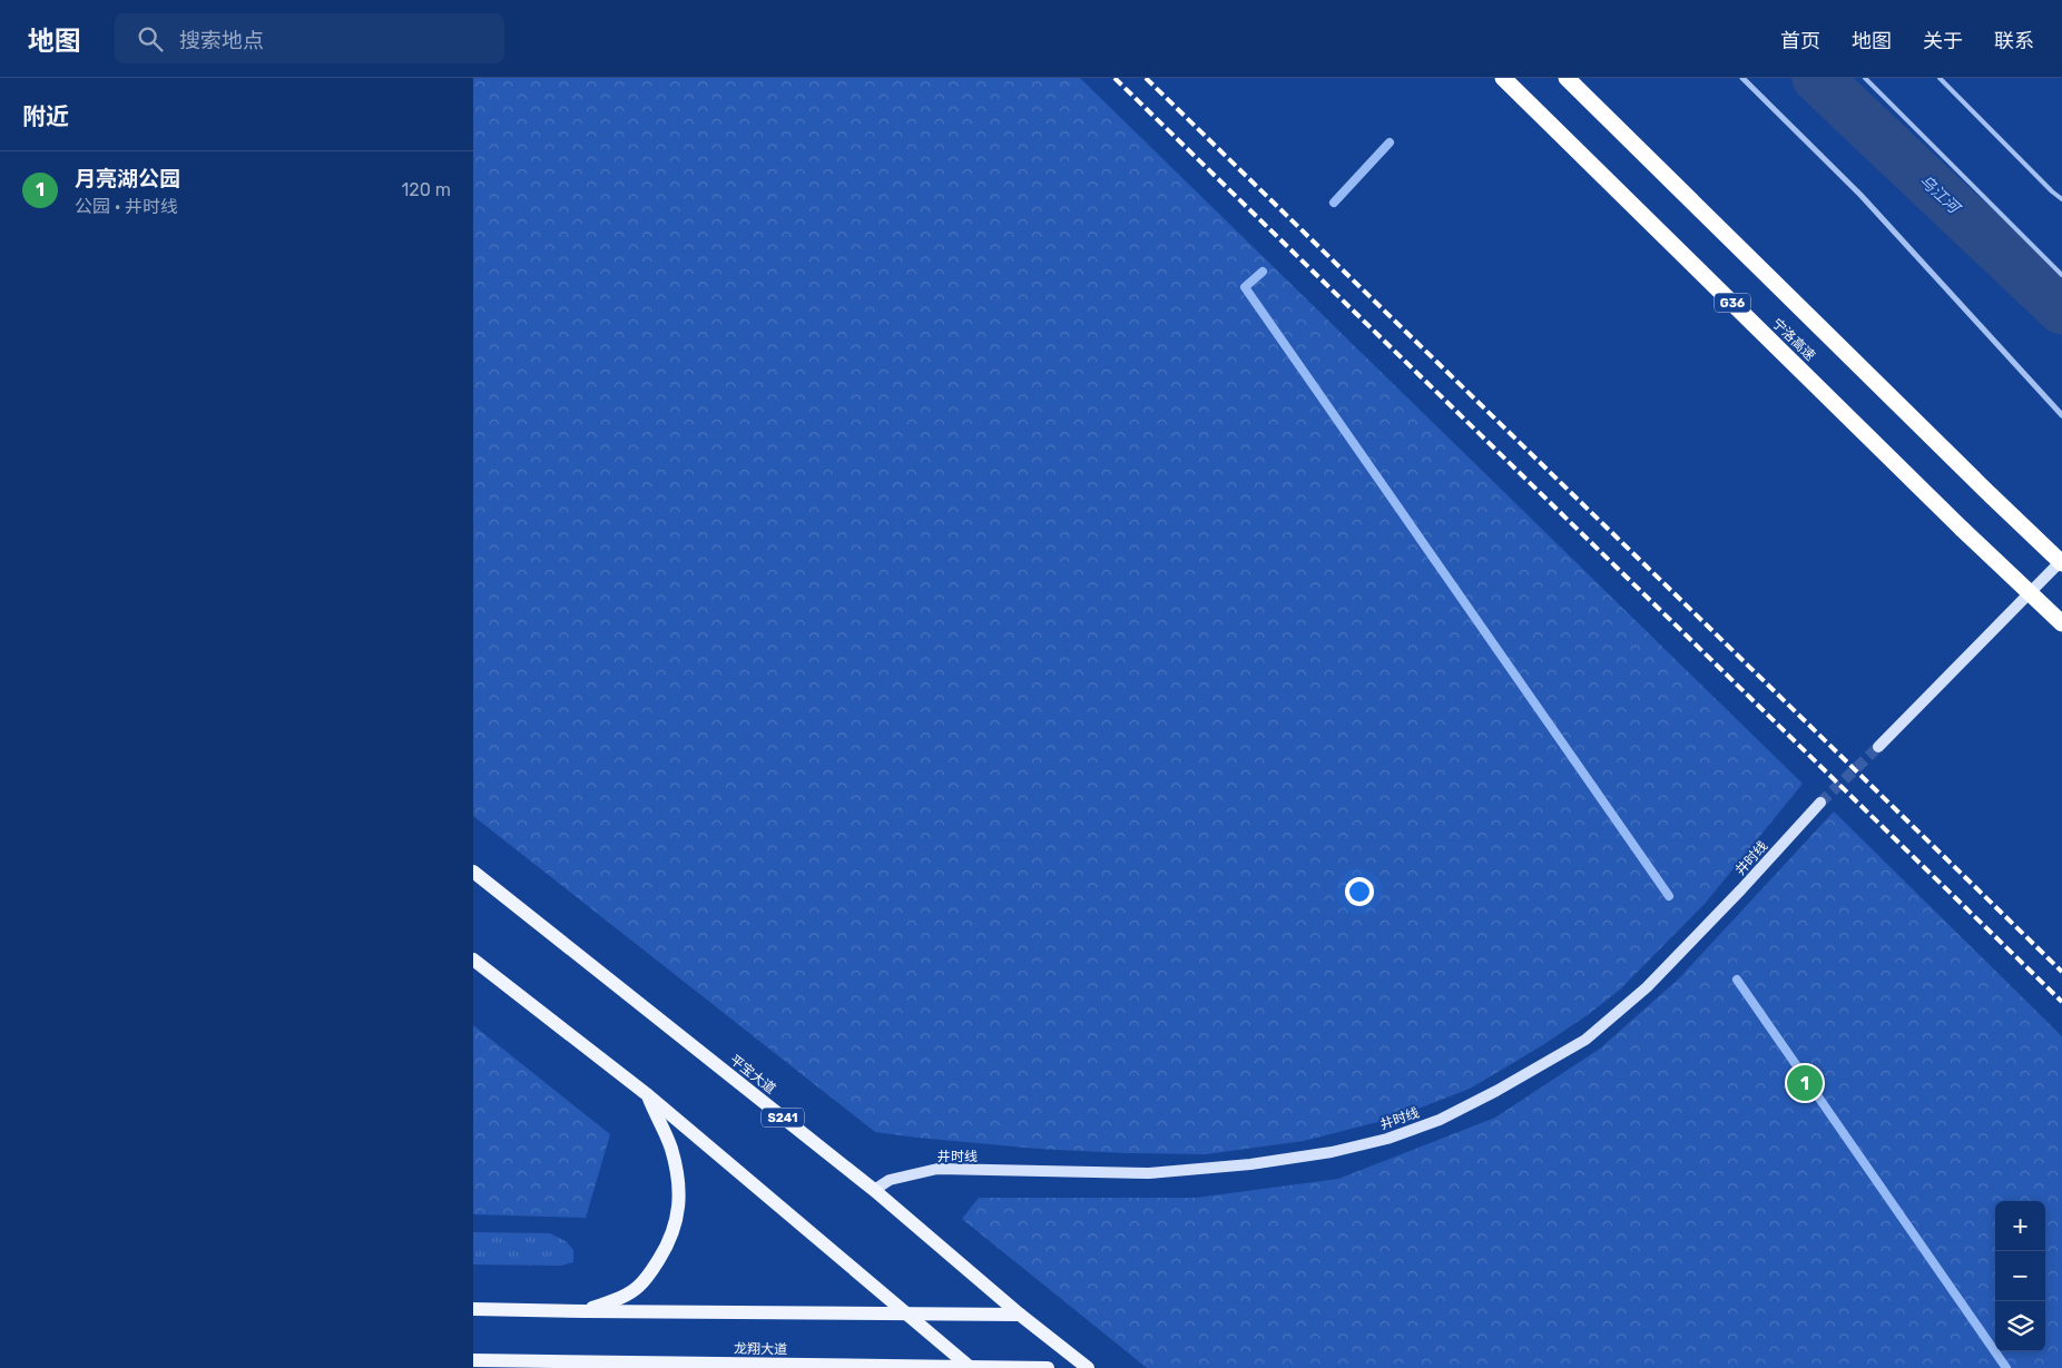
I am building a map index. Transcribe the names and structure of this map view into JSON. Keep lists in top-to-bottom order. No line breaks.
{"streets":{"highway":["G36","宁洛高速"],"main road":["平宝大道","S241","龙翔大道"],"street":["井时线"]},"crossings":[["井时线","平宝大道"]],"water":["乌江河"],"page":{"header":"地图","search":"搜索地点","nav":["首页","地图","关于","联系"],"heading":"附近","list":[{"mark":"1","name":"月亮湖公园","note":"公园 · 井时线","value":"120 m"}],"pins":"1","map_buttons":["+","−"]}}
